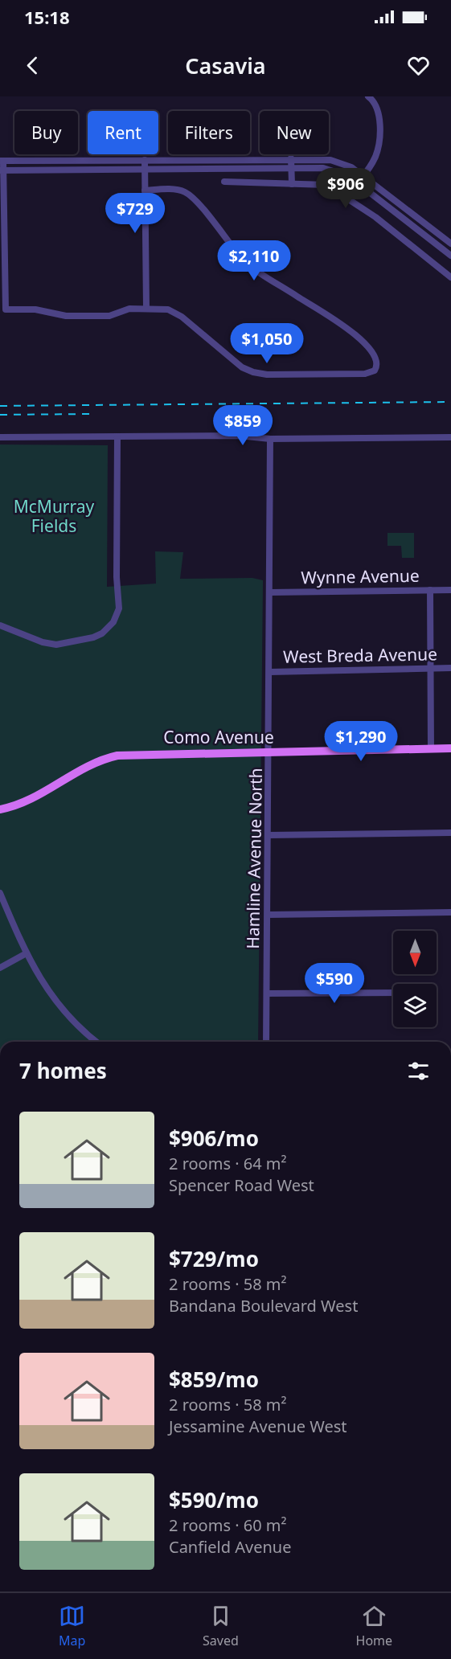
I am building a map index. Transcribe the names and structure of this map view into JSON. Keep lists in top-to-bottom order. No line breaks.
{"streets":{"main road":["Como Avenue"],"street":["Wynne Avenue","West Breda Avenue","Hamline Avenue North"]},"crossings":[["Wynne Avenue","Hamline Avenue North"],["West Breda Avenue","Hamline Avenue North"],["Como Avenue","Hamline Avenue North"]],"parks":["McMurray Fields"],"north":"bottom","page":{"status":"15:18","header":"Casavia","chip":["Buy","Rent","Filters","New"],"price":["$906","$729","$2,110","$1,050","$859","$1,290","$590"],"heading":"7 homes","list":[{"name":"$906/mo","note":"2 rooms · 64 m² · Spencer Road West"},{"name":"$729/mo","note":"2 rooms · 58 m² · Bandana Boulevard West"},{"name":"$859/mo","note":"2 rooms · 58 m² · Jessamine Avenue West"},{"name":"$590/mo","note":"2 rooms · 60 m² · Canfield Avenue"}],"tabs":["Map","Saved","Home"]}}
